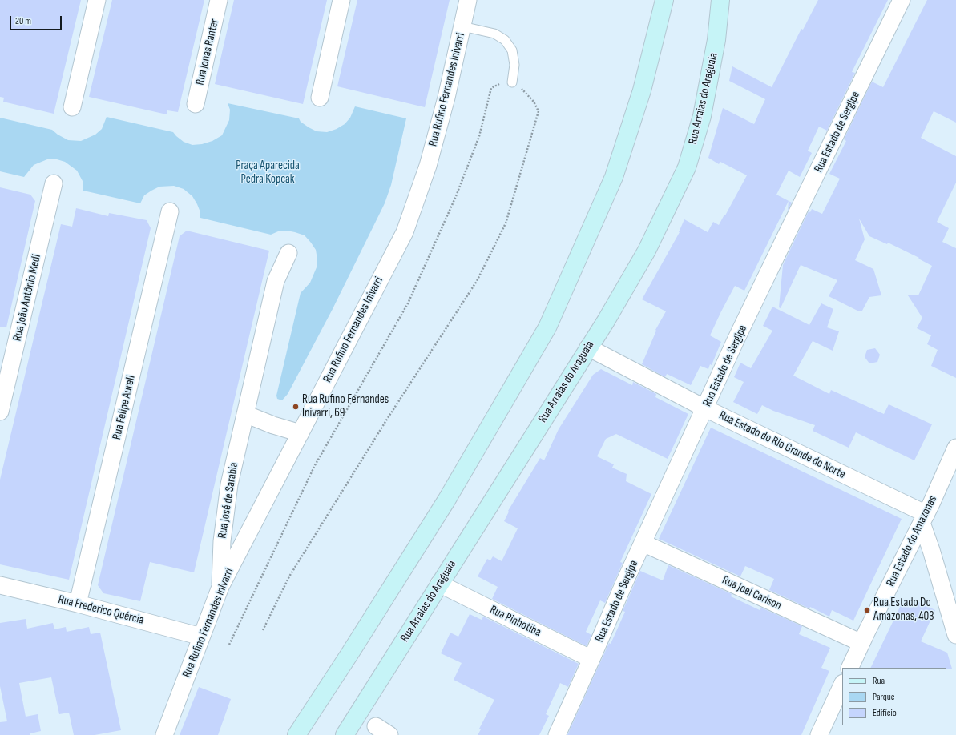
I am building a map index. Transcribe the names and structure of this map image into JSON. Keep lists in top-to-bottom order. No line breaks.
{"streets":{"main road":["Rua Arraias do Araguaia"],"street":["Rua Jonas Ranter","Rua Rufino Fernandes Inivarri","Rua Estado de Sergipe","Rua João Antônio Medi","Rua Felipe Aureli","Rua Estado do Rio Grande do Norte","Rua José de Sarabia","Rua Estado do Amazonas","Rua Joel Carlson","Rua Frederico Quércia","Rua Pinhotiba"]},"crossings":[["Rua Rufino Fernandes Inivarri","Rua José de Sarabia"],["Rua Rufino Fernandes Inivarri","Rua Frederico Quércia"],["Rua Arraias do Araguaia","Rua Estado do Rio Grande do Norte"],["Rua Arraias do Araguaia","Rua Pinhotiba"],["Rua Estado de Sergipe","Rua Estado do Rio Grande do Norte"],["Rua Estado de Sergipe","Rua Joel Carlson"],["Rua Estado de Sergipe","Rua Pinhotiba"],["Rua Felipe Aureli","Rua Frederico Quércia"],["Rua Estado do Rio Grande do Norte","Rua Estado do Amazonas"],["Rua Estado do Amazonas","Rua Joel Carlson"]],"parks":["Praça Aparecida Pedra Kopcak"],"places":["Rua Rufino Fernandes Inivarri, 69","Rua Estado Do Amazonas, 403"],"legend":["Rua","Parque","Edifício"],"scale_bar":"20 m"}
